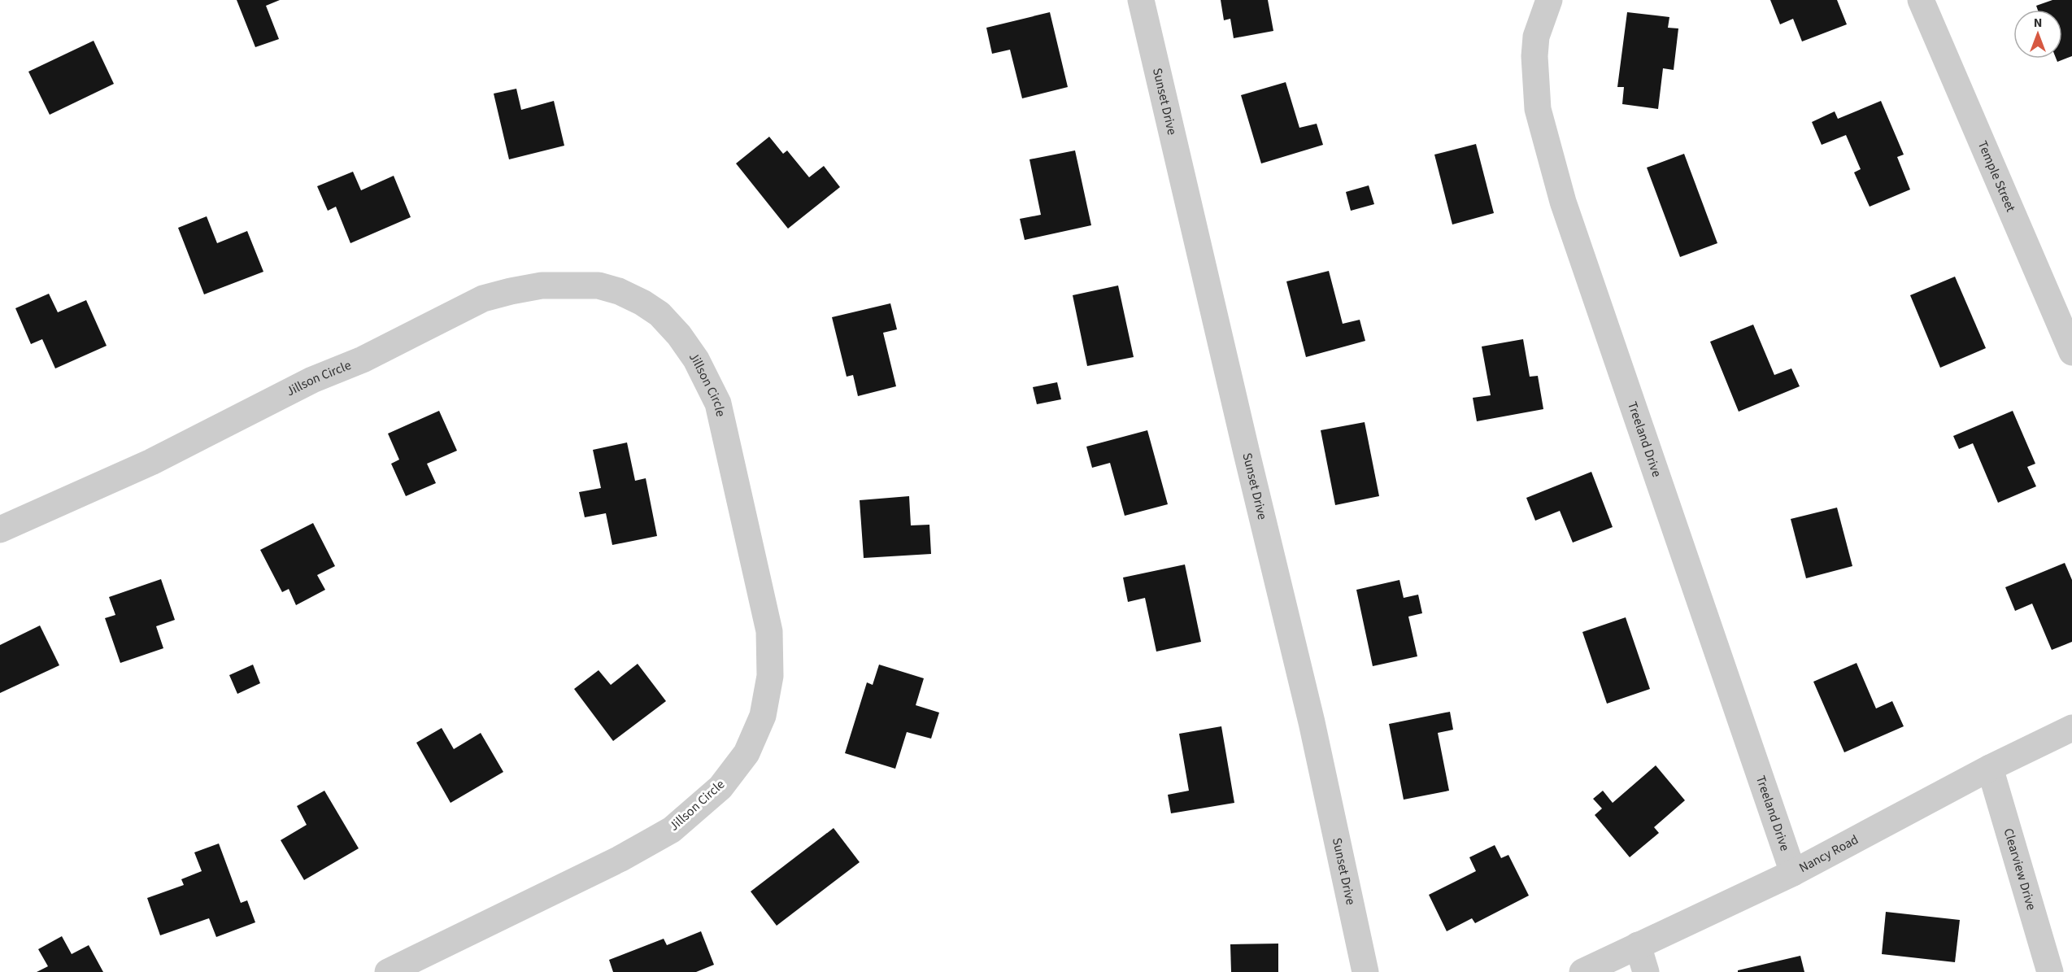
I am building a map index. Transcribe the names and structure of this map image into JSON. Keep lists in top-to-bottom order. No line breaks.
{"streets":{"street":["Sunset Drive","Temple Street","Jillson Circle","Treeland Drive","Nancy Road","Clearview Drive"]},"crossings":[["Treeland Drive","Nancy Road"],["Nancy Road","Clearview Drive"]],"north":"top"}
